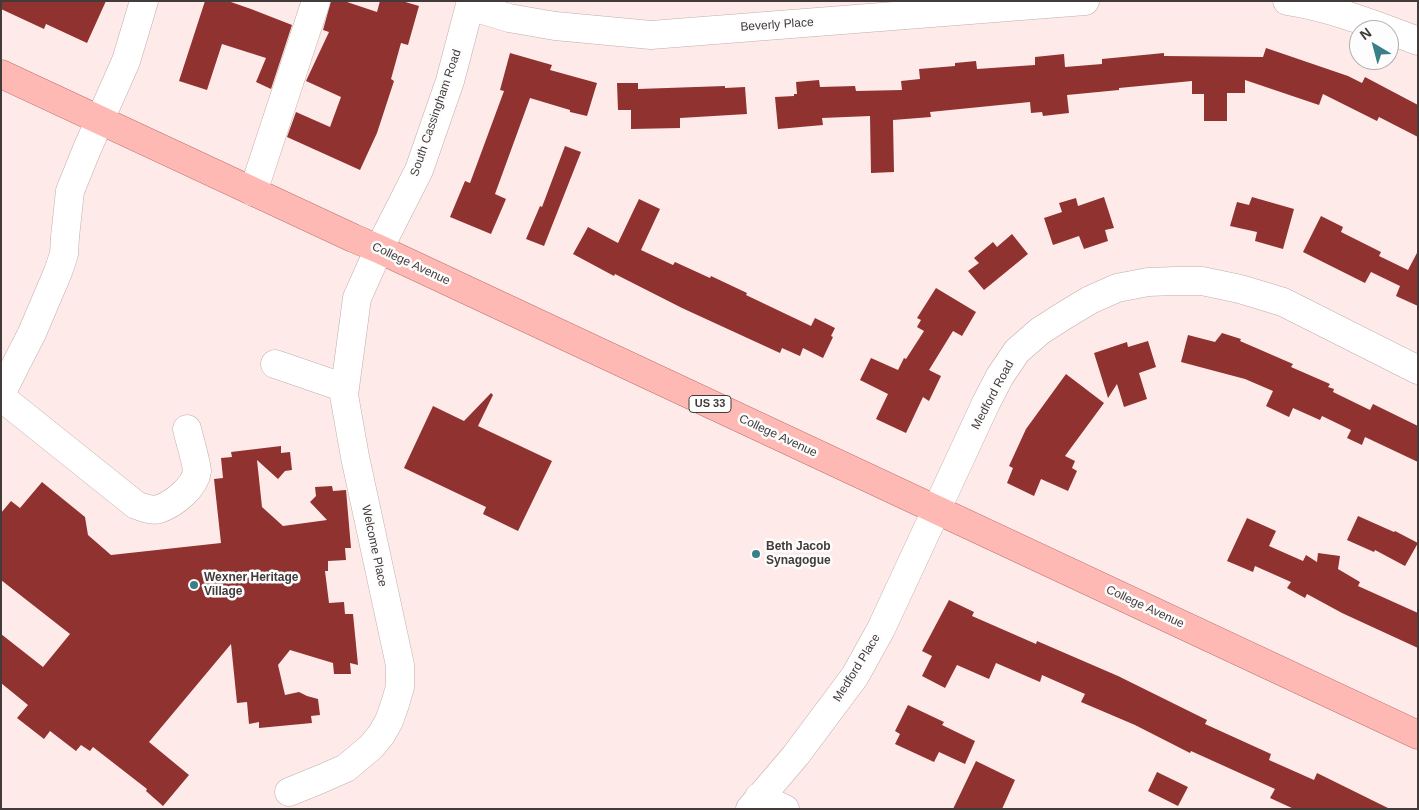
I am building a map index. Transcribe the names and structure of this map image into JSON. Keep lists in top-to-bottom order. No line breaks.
{"streets":{"main road":["College Avenue","US 33"],"street":["Beverly Place","South Cassingham Road","Medford Road","Welcome Place","Medford Place"]},"crossings":[["Beverly Place","South Cassingham Road"],["South Cassingham Road","College Avenue"],["South Cassingham Road","Welcome Place"],["College Avenue","Medford Road"],["College Avenue","Welcome Place"],["College Avenue","Medford Place"],["Medford Road","Medford Place"]],"places":["Beth Jacob Synagogue","Wexner Heritage Village"],"north":"top left"}
